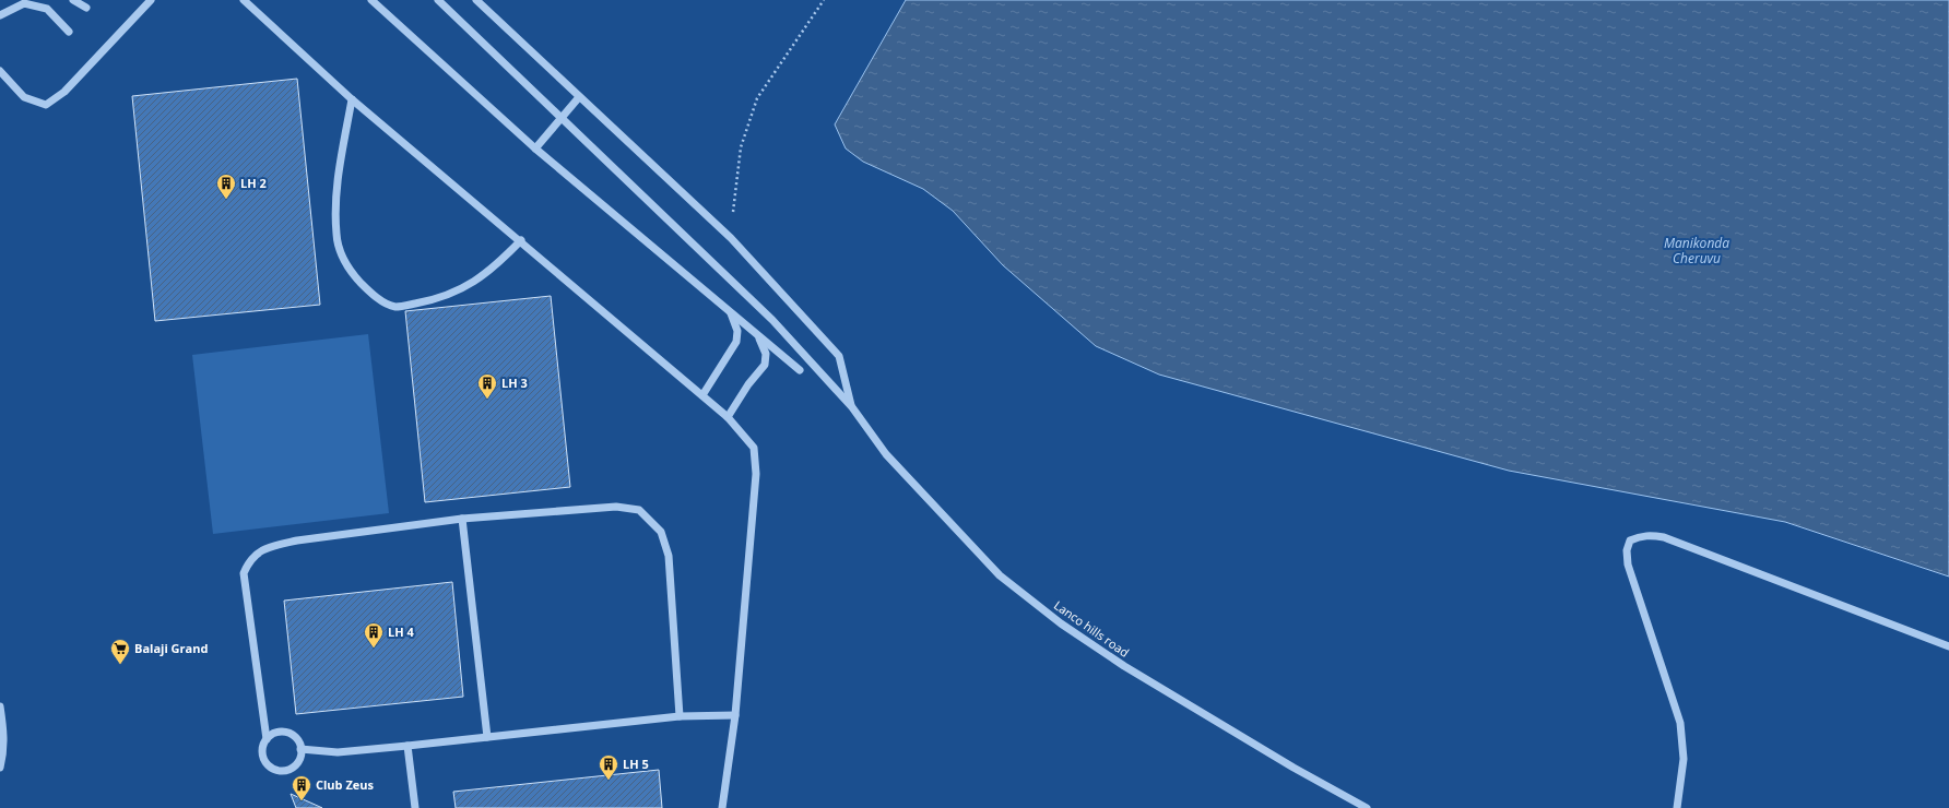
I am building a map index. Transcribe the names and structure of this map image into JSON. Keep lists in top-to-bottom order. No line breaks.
{"streets":{"street":["Lanco hills road"]},"water":["Manikonda Cheruvu"],"places":{"building":["LH 2","LH 3","LH 4","LH 5","Club Zeus"],"supermarket":["Balaji Grand"]}}
